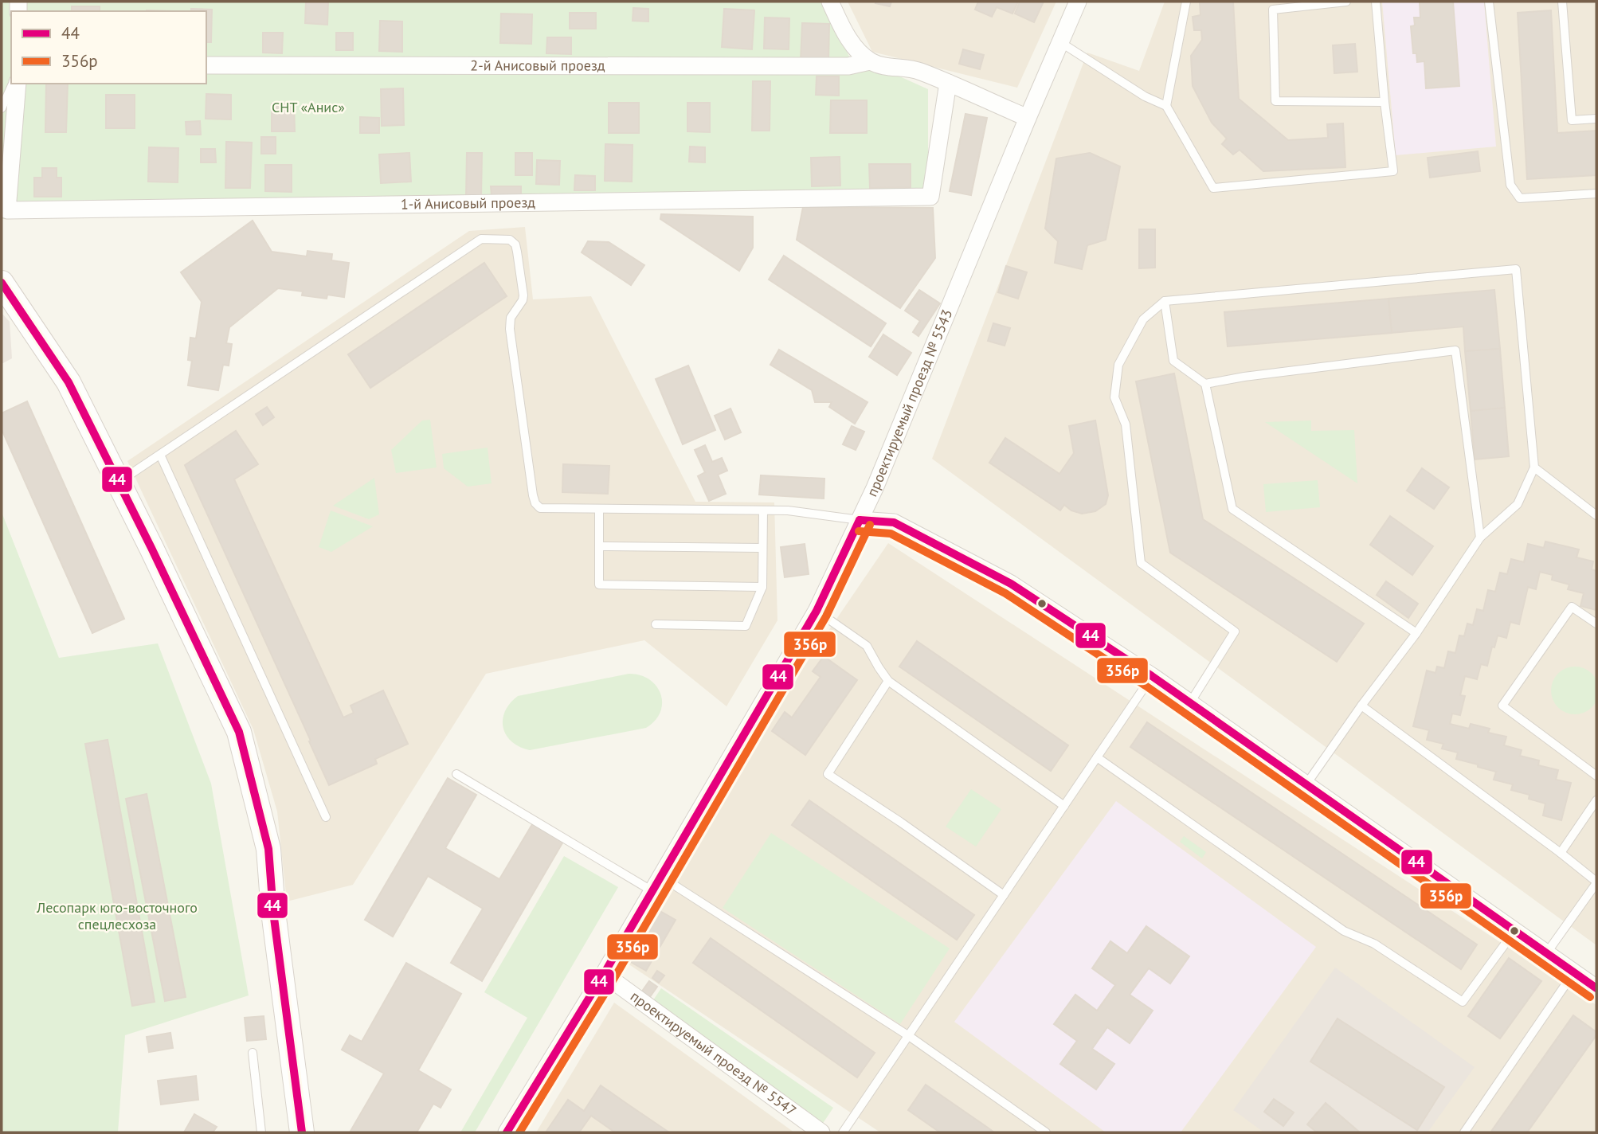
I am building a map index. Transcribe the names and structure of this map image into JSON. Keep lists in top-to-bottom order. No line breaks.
{"streets":{"street":["2-й Анисовый проезд","1-й Анисовый проезд","проектируемый проезд № 5543","проектируемый проезд № 5547"]},"crossings":[["проектируемый проезд № 5543","проектируемый проезд № 5547"]],"parks":["СНТ «Анис»","Лесопарк юго-восточного спецлесхоза"],"lines":["transit line 44","transit line 356р"],"legend":["44","356р"]}
